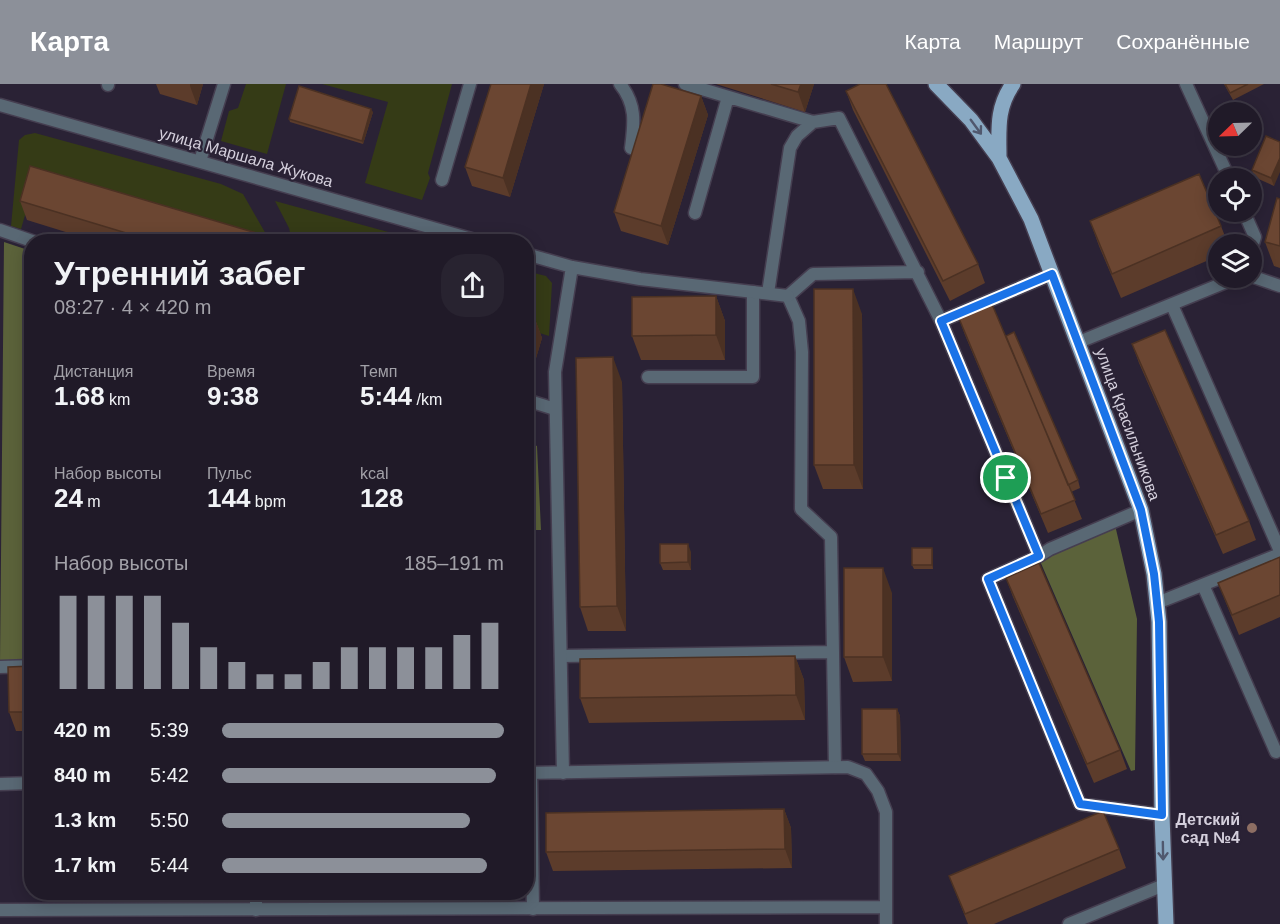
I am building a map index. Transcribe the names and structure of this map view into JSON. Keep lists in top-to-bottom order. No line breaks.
{"streets":{"main road":["улица Красильникова"],"street":["улица Маршала Жукова"]},"places":["Детский сад №4"],"north":"bottom left","page":{"header":"Карта","nav":["Карта","Маршрут","Сохранённые"],"heading":["Утренний забег","08:27 · 4 × 420 m"],"stats":[["Дистанция","1.68 km"],["Время","9:38"],["Темп","5:44 /km"],["Набор высоты","24 m"],["Пульс","144 bpm"],["kcal","128"]],"chart":["Набор высоты","185–191 m"],"list":[{"name":"420 m","note":"5:39"},{"name":"840 m","note":"5:42"},{"name":"1.3 km","note":"5:50"},{"name":"1.7 km","note":"5:44"}]}}
